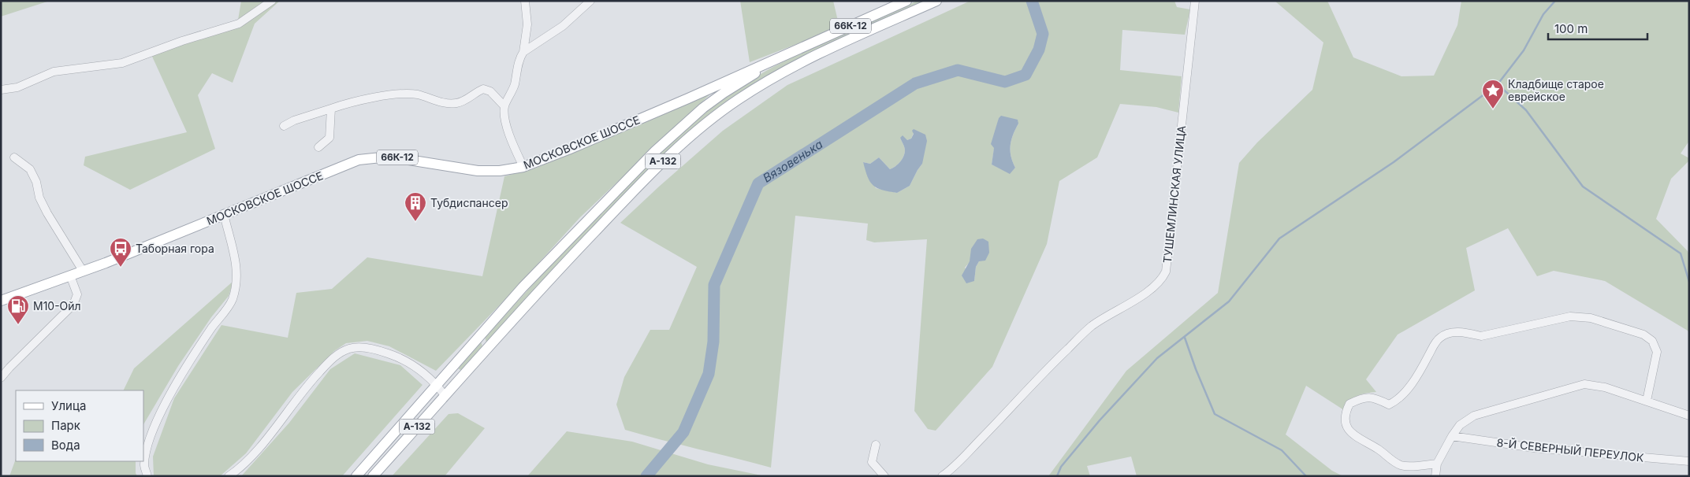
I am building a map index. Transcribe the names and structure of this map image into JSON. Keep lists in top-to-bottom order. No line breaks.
{"streets":{"main road":["66К-12","МОСКОВСКОЕ ШОССЕ","А-132"],"street":["ТУШЕМЛИНСКАЯ УЛИЦА","8-Й СЕВЕРНЫЙ ПЕРЕУЛОК"]},"crossings":[["МОСКОВСКОЕ ШОССЕ","А-132"]],"water":["Вязовенька"],"places":{"place":["Кладбище старое еврейское"],"building":["Тубдиспансер"],"bus stop":["Таборная гора"],"fuel station":["М10-Ойл"]},"legend":["Улица","Парк","Вода"],"scale_bar":"100 m"}
